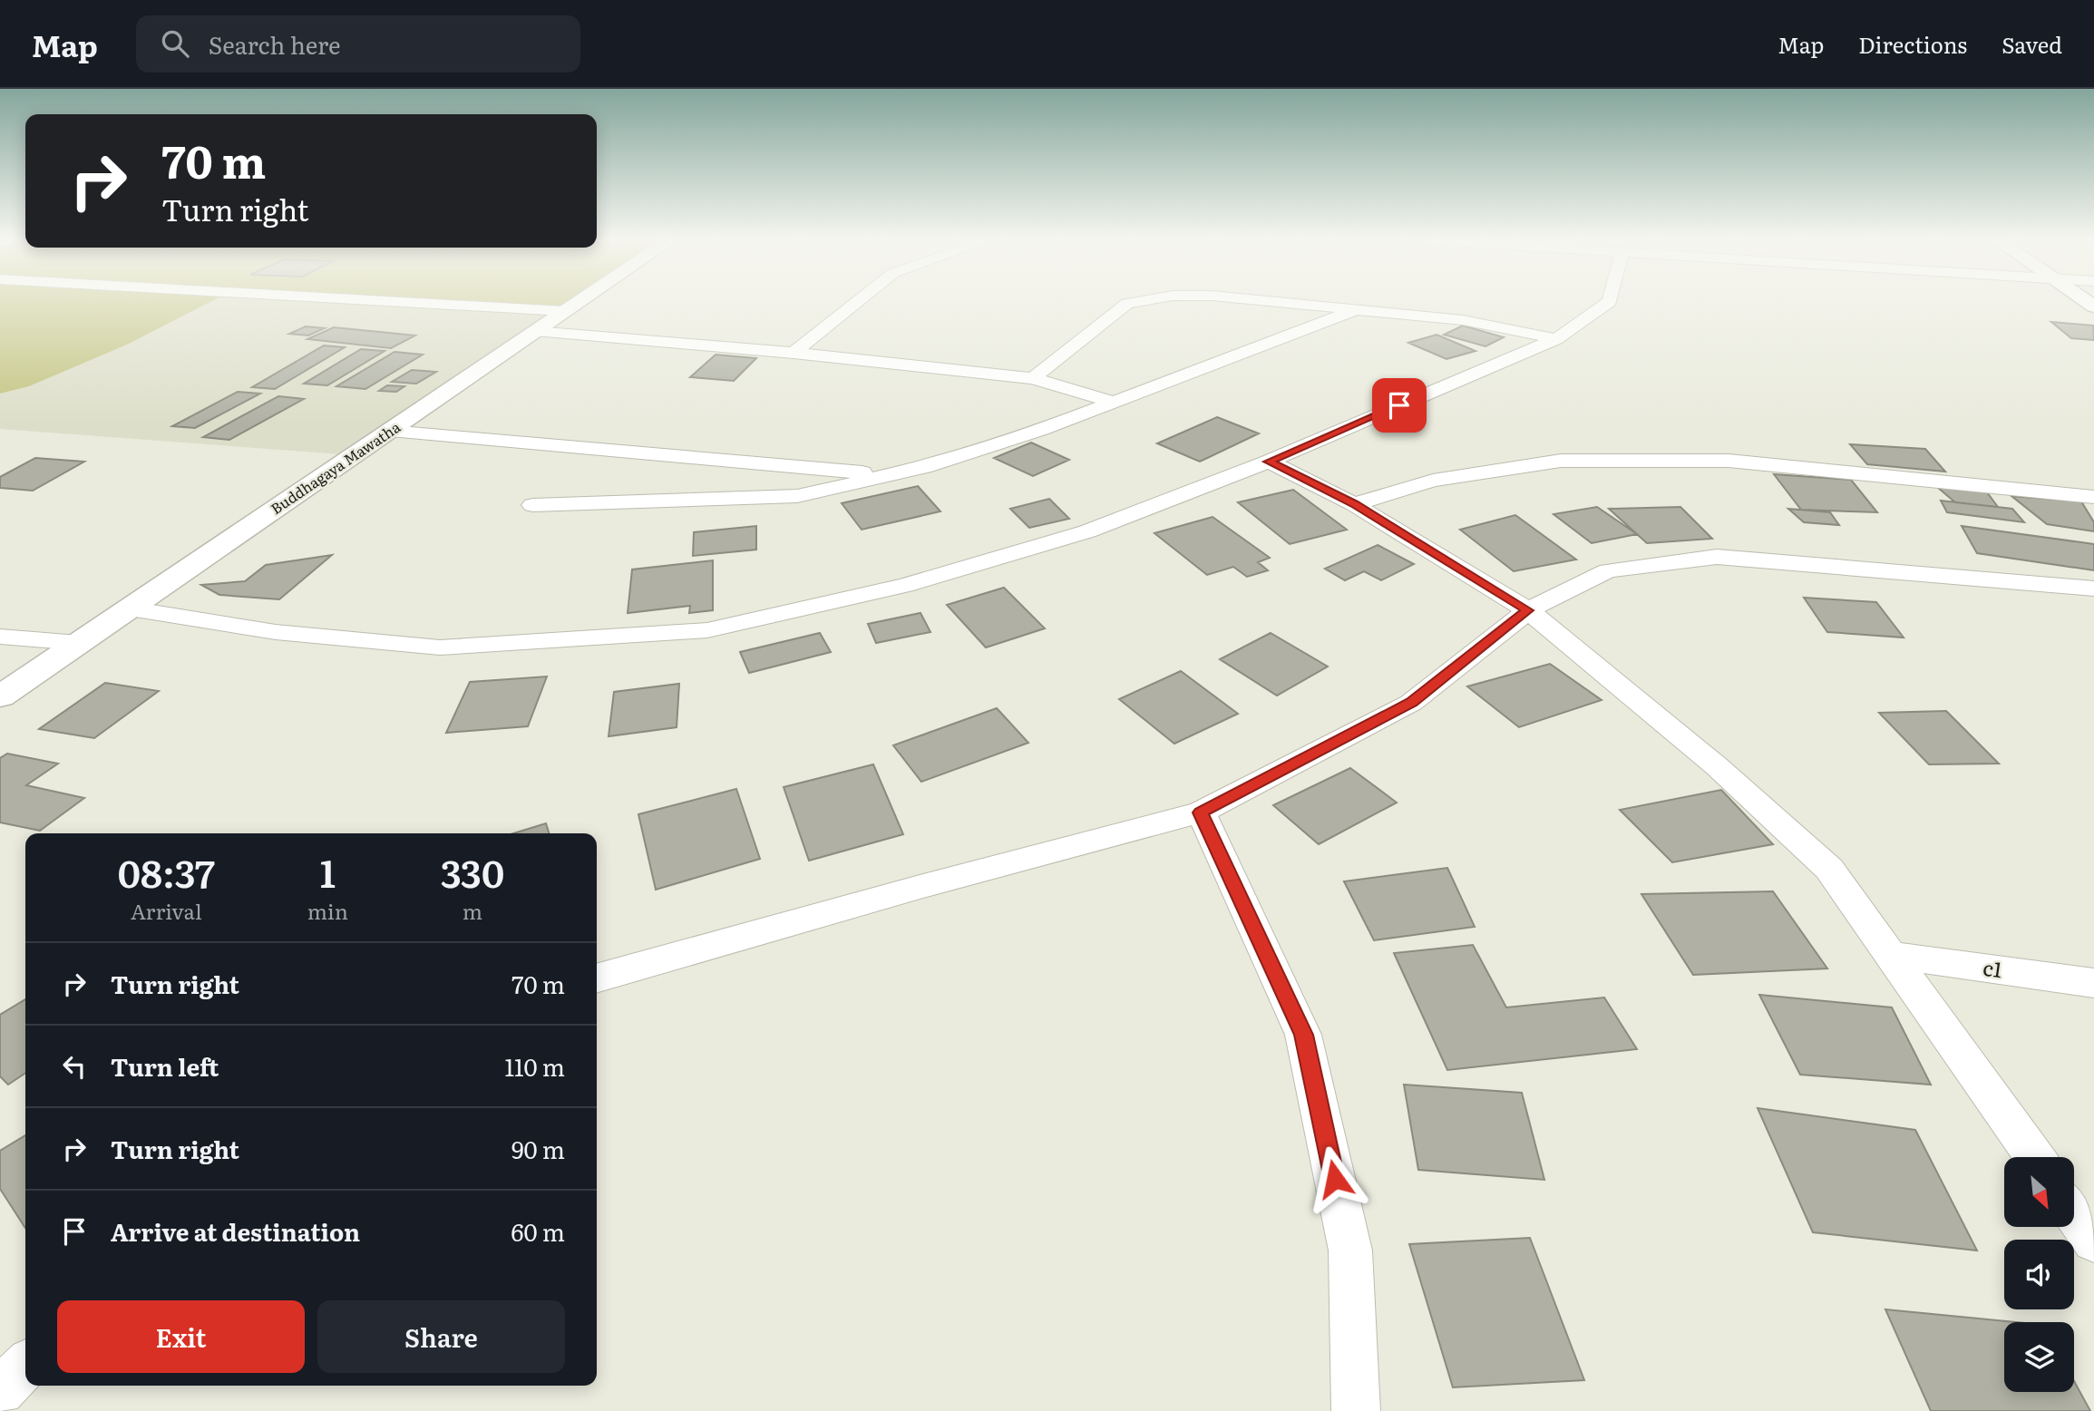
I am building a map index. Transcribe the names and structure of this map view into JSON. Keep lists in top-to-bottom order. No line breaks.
{"streets":{"main road":["Buddhagaya Mawatha"],"street":["c1"]},"north":"bottom right","page":{"header":"Map","search":"Search here","nav":["Map","Directions","Saved"],"turn":["70 m","Turn right"],"eta":["08:37","Arrival","1","min","330","m"],"list":[{"name":"Turn right","value":"70 m"},{"name":"Turn left","value":"110 m"},{"name":"Turn right","value":"90 m"},{"name":"Arrive at destination","value":"60 m"}],"buttons":["Exit","Share"]}}
